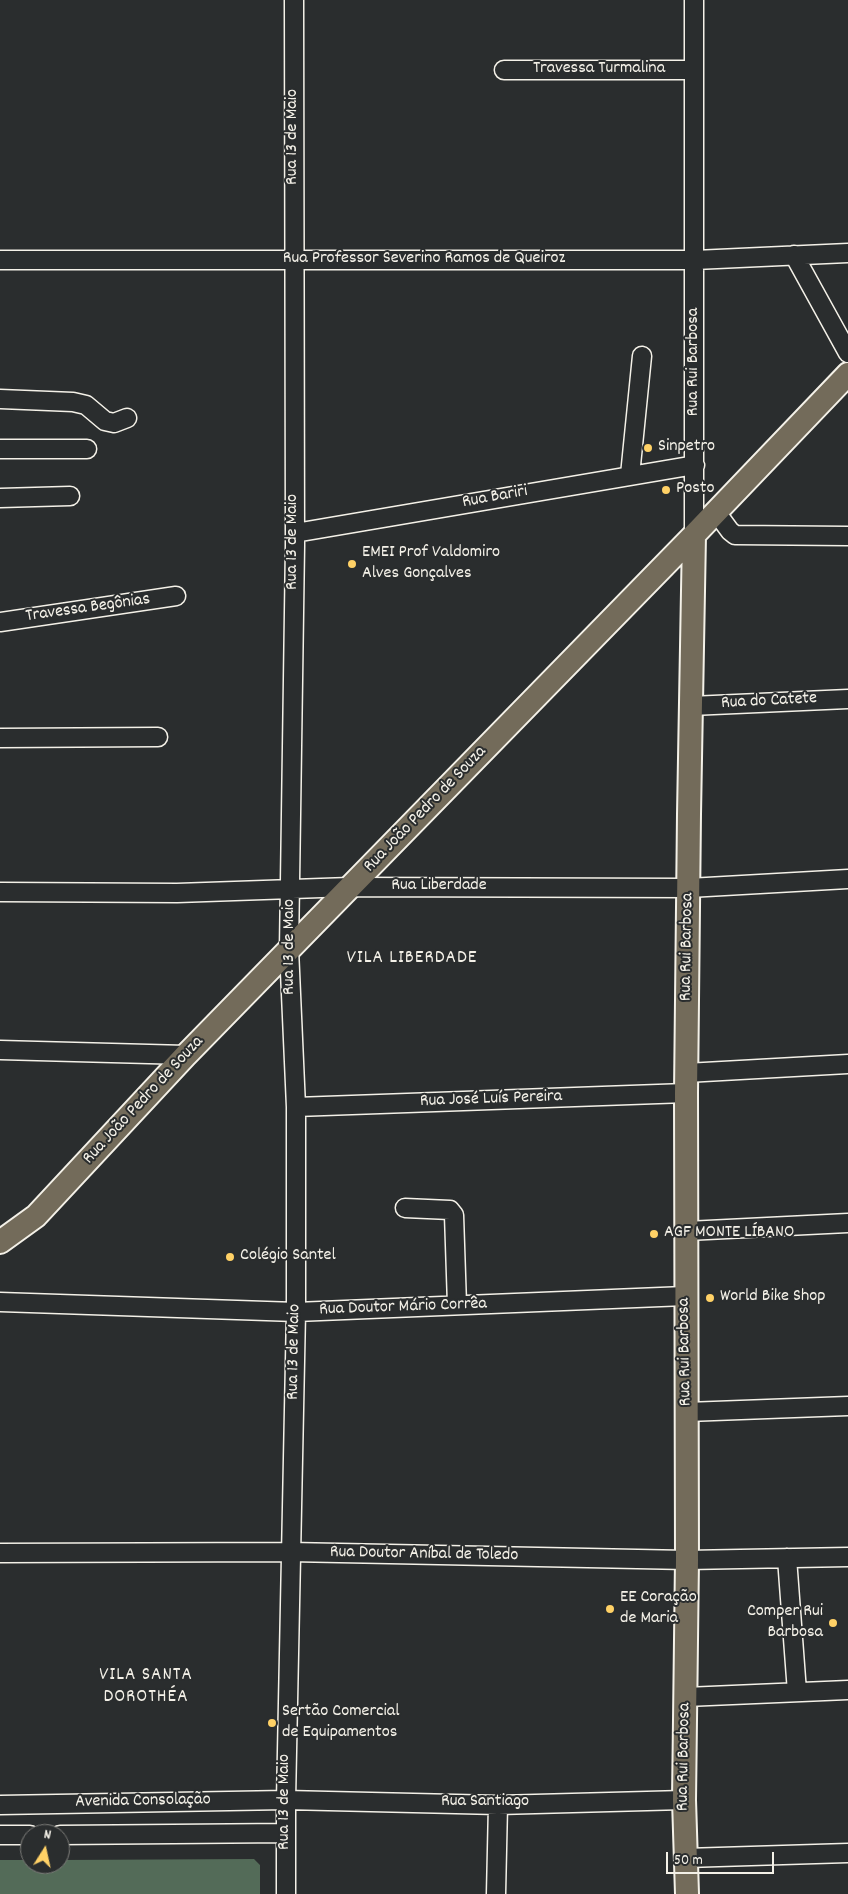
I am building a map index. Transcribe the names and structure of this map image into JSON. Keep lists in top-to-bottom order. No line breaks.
{"streets":{"main road":["Rua Rui Barbosa","Rua João Pedro de Souza"],"street":["Travessa Turmalina","Rua 13 de Maio","Rua Professor Severino Ramos de Queiroz","Rua Bariri","Travessa Begônias","Rua do Catete","Rua Liberdade","Rua José Luís Pereira","Rua Doutor Mário Corrêa","Rua Doutor Aníbal de Toledo","Avenida Consolação","Rua Santiago"]},"crossings":[["Travessa Turmalina","Rua Rui Barbosa"],["Rua 13 de Maio","Rua Professor Severino Ramos de Queiroz"],["Rua 13 de Maio","Rua Bariri"],["Rua 13 de Maio","Rua João Pedro de Souza"],["Rua 13 de Maio","Rua Liberdade"],["Rua 13 de Maio","Rua José Luís Pereira"],["Rua 13 de Maio","Rua Doutor Mário Corrêa"],["Rua 13 de Maio","Rua Doutor Aníbal de Toledo"],["Rua 13 de Maio","Avenida Consolação"],["Rua 13 de Maio","Rua Santiago"],["Rua Professor Severino Ramos de Queiroz","Rua Rui Barbosa"],["Rua Rui Barbosa","Rua Bariri"],["Rua Rui Barbosa","Rua do Catete"],["Rua Rui Barbosa","Rua João Pedro de Souza"],["Rua Rui Barbosa","Rua Liberdade"],["Rua Rui Barbosa","Rua José Luís Pereira"],["Rua Rui Barbosa","Rua Doutor Mário Corrêa"],["Rua Rui Barbosa","Rua Doutor Aníbal de Toledo"],["Rua Rui Barbosa","Rua Santiago"],["Rua João Pedro de Souza","Rua Liberdade"],["Avenida Consolação","Rua Santiago"]],"districts":["VILA LIBERDADE","VILA SANTA DOROTHÉA"],"places":["Sinpetro","Posto","EMEI Prof Valdomiro Alves Gonçalves","AGF MONTE LÍBANO","Colégio Santel","World Bike Shop","EE Coração de Maria","Comper Rui Barbosa","Sertão Comercial de Equipamentos"],"scale_bar":"50 m","north":"top"}
